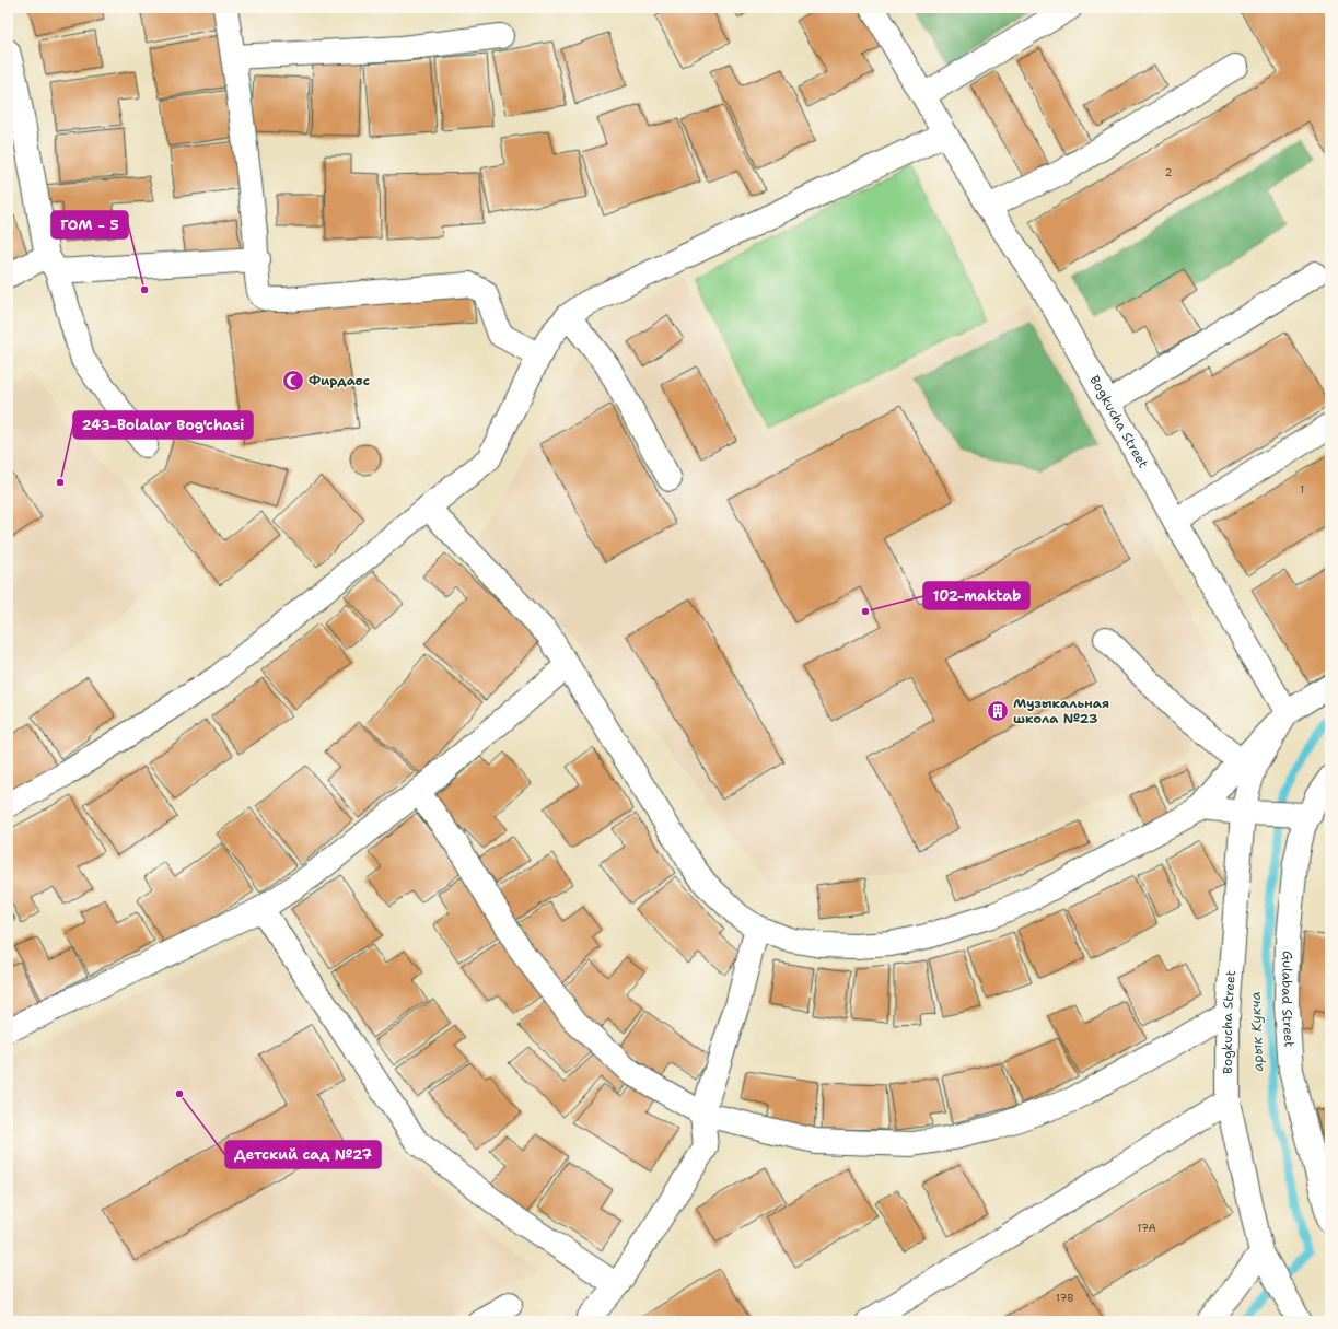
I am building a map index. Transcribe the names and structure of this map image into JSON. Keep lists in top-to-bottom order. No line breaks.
{"streets":{"street":["Bogkucha Street","Gulabad Street"]},"water":["арык Кукча"],"places":{"other":["ГОМ - 5","243-Bolalar Bog'chasi","102-maktab","Детский сад №27"],"mosque":["Фирдавс"],"building":["Музыкальная школа №23"]},"house_numbers":["2","1","17A","17B"]}
